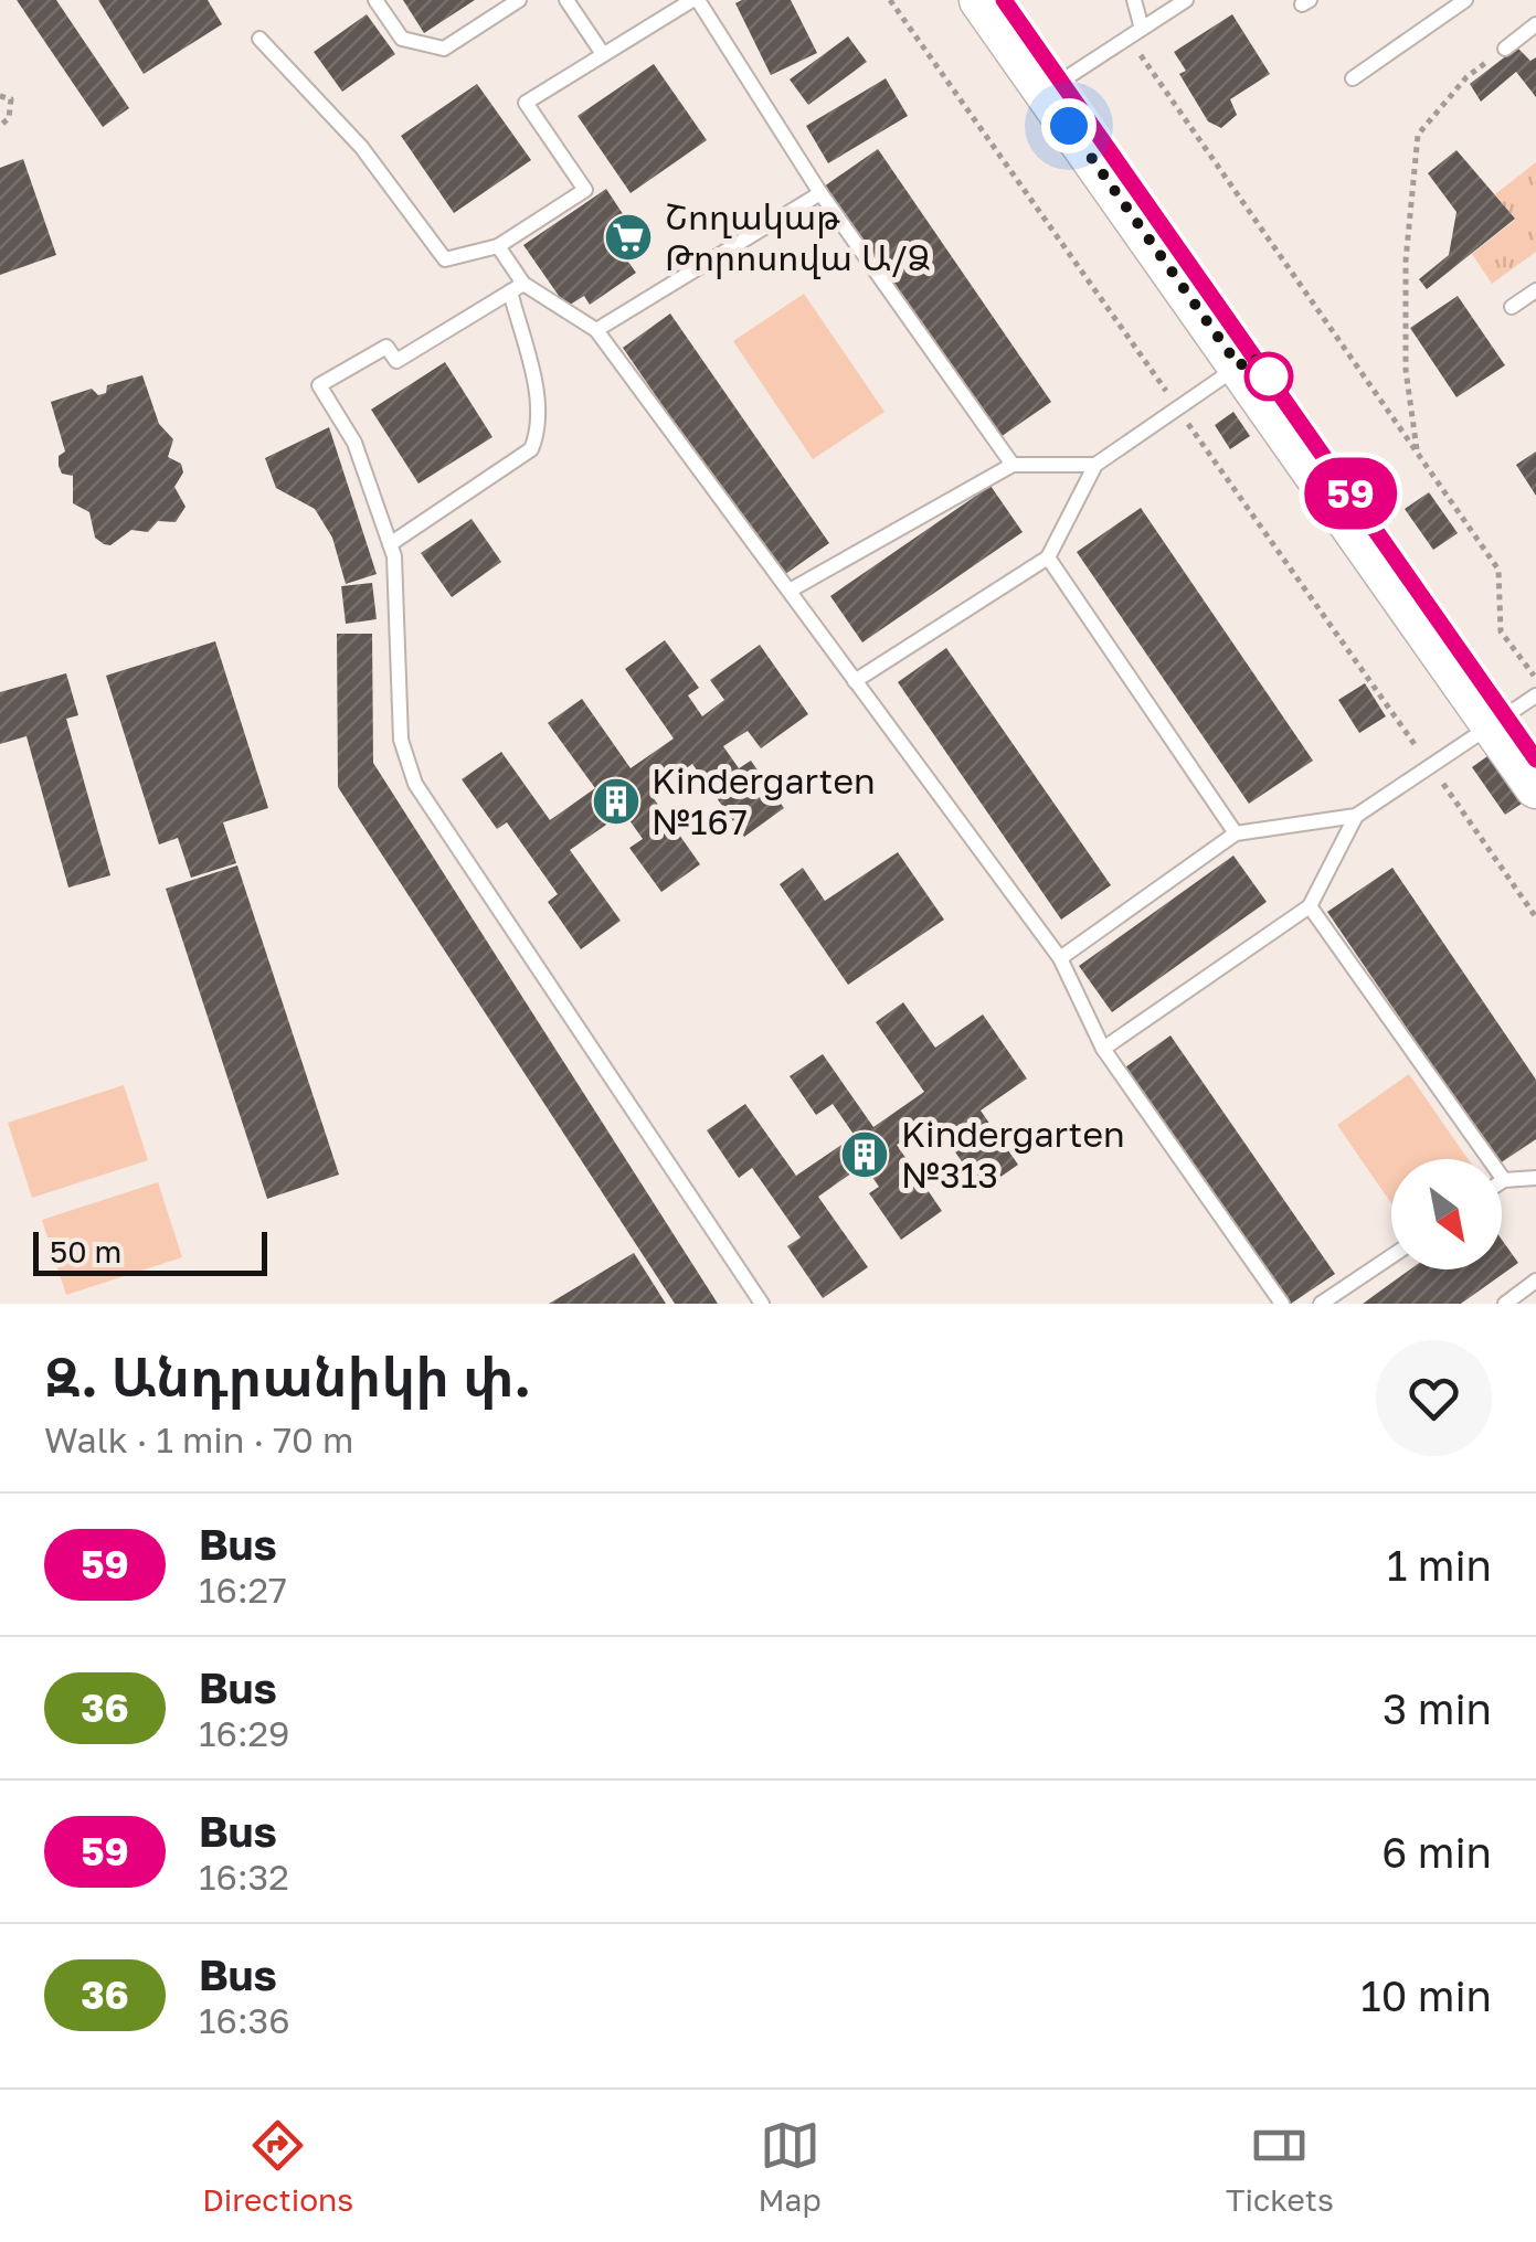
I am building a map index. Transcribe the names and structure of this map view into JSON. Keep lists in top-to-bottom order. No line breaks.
{"places":{"supermarket":["Շողակաթ Թորոսովա Ա/Ձ"],"building":["Kindergarten №167","Kindergarten №313"]},"lines":["bus line 59"],"scale_bar":"50 m","north":"bottom right","page":{"on_map":"59","scale":"50 m","heading":["Զ. Անդրանիկի փ.","Walk · 1 min · 70 m"],"list":[{"mark":"59","name":"Bus","note":"16:27","value":"1 min"},{"mark":"36","name":"Bus","note":"16:29","value":"3 min"},{"mark":"59","name":"Bus","note":"16:32","value":"6 min"},{"mark":"36","name":"Bus","note":"16:36","value":"10 min"}],"tabs":["Directions","Map","Tickets"]}}
